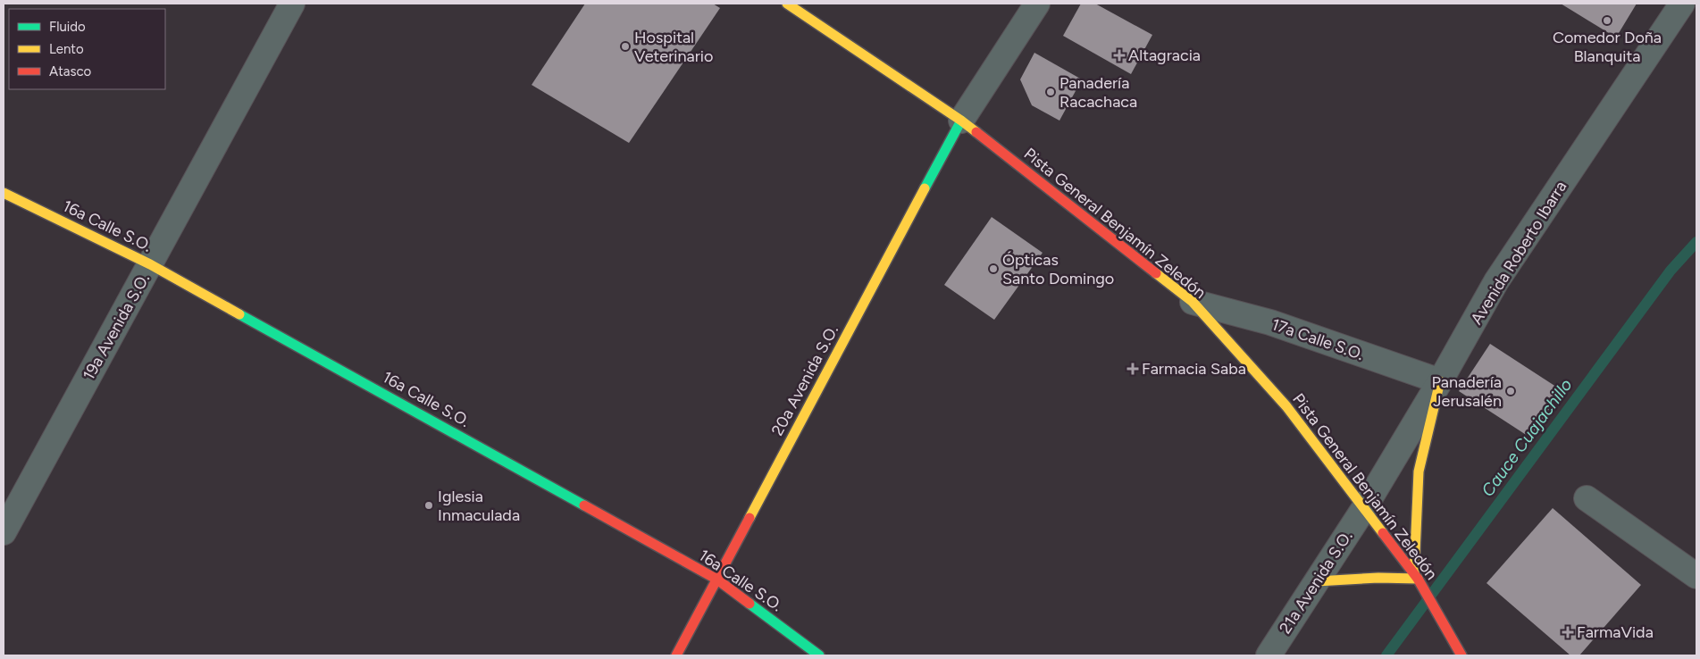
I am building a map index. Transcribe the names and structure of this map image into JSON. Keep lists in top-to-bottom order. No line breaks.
{"streets":{"street":["Pista General Benjamín Zeledón","16a Calle S.O.","Avenida Roberto Ibarra","19a Avenida S.O.","17a Calle S.O.","20a Avenida S.O.","21a Avenida S.O."]},"crossings":[["Pista General Benjamín Zeledón","Avenida Roberto Ibarra"],["Pista General Benjamín Zeledón","17a Calle S.O."],["Pista General Benjamín Zeledón","20a Avenida S.O."],["Pista General Benjamín Zeledón","21a Avenida S.O."],["16a Calle S.O.","19a Avenida S.O."],["16a Calle S.O.","20a Avenida S.O."],["Avenida Roberto Ibarra","17a Calle S.O."],["Avenida Roberto Ibarra","21a Avenida S.O."]],"water":["Cauce Cuajachillo"],"places":{"other":["Comedor Doña Blanquita","Hospital Veterinario","Panadería Racachaca","Ópticas Santo Domingo","Panadería Jerusalén","Iglesia Inmaculada"],"health":["Altagracia","Farmacia Saba","FarmaVida"]},"legend":["Fluido","Lento","Atasco"]}
